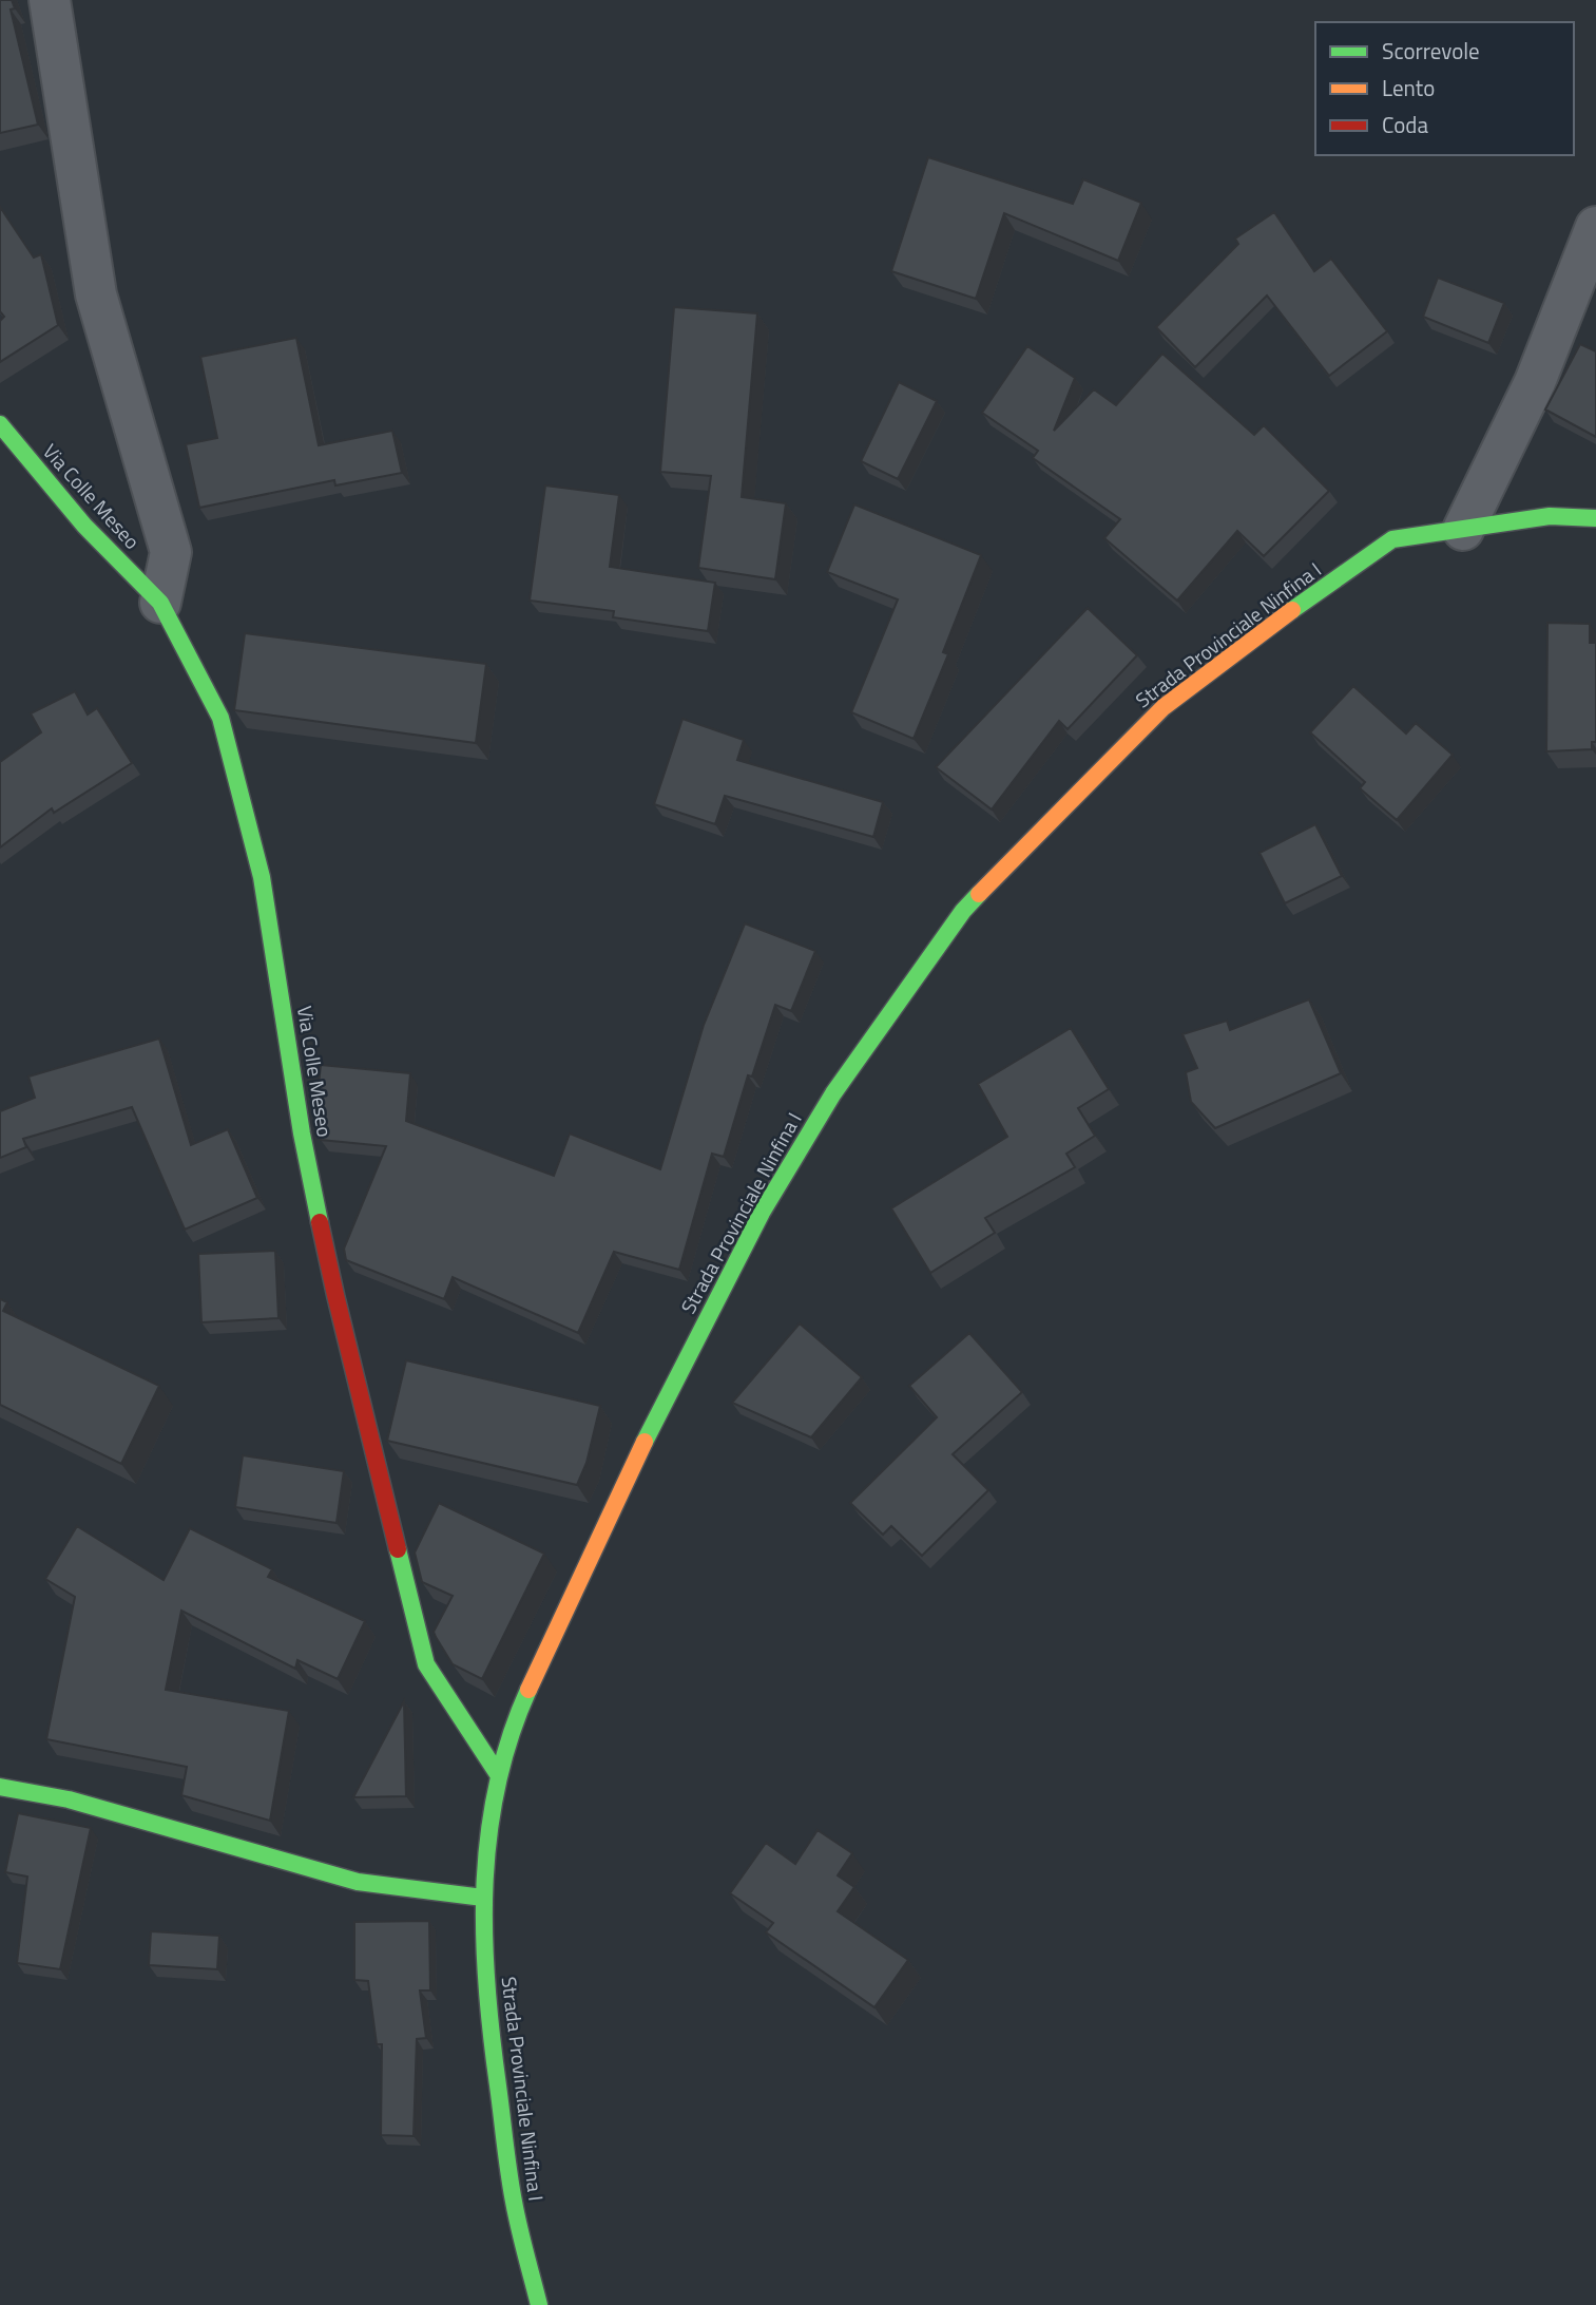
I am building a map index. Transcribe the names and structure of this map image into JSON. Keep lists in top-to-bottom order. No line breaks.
{"streets":{"street":["Via Colle Meseo","Strada Provinciale Ninfina I"]},"crossings":[["Via Colle Meseo","Strada Provinciale Ninfina I"]],"legend":["Scorrevole","Lento","Coda"]}
